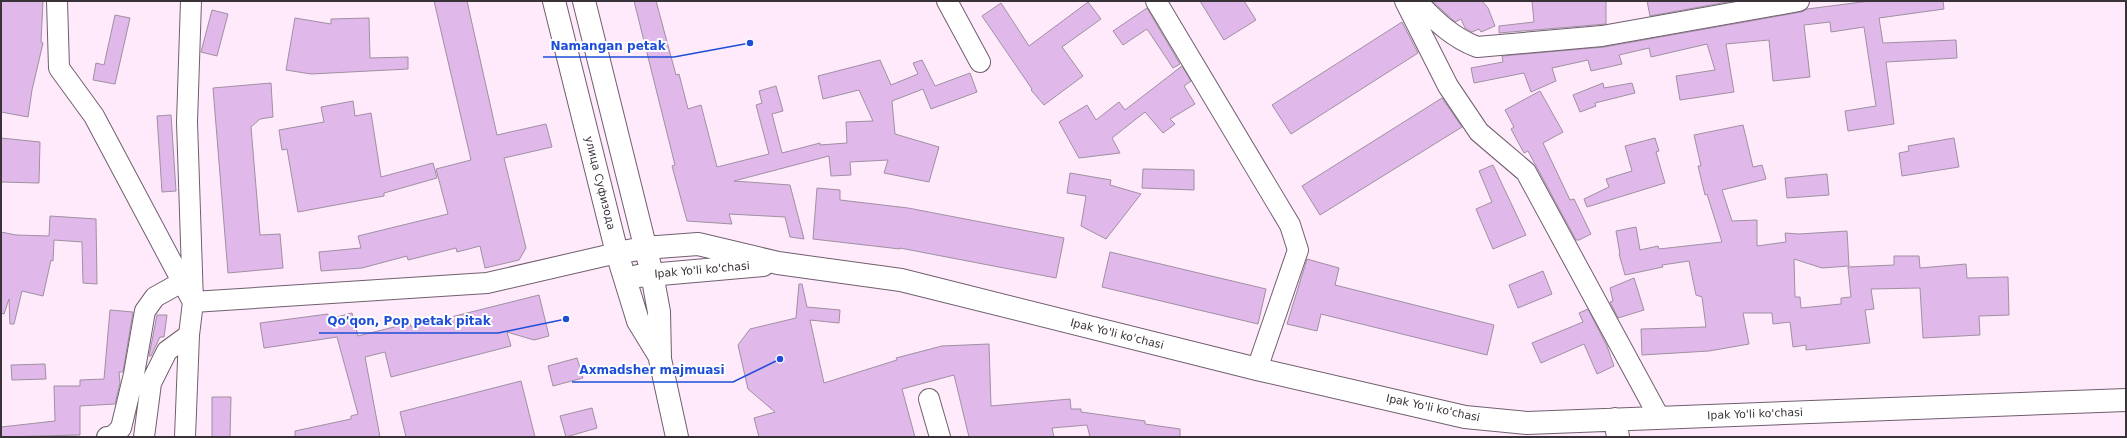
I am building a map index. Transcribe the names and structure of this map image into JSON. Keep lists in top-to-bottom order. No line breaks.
{"streets":{"main road":["улица Суфизода","Ipak Yo'li ko'chasi"]},"crossings":[["улица Суфизода","Ipak Yo'li ko'chasi"]],"places":["Namangan petak","Qo'qon, Pop petak pitak","Axmadsher majmuasi"]}
